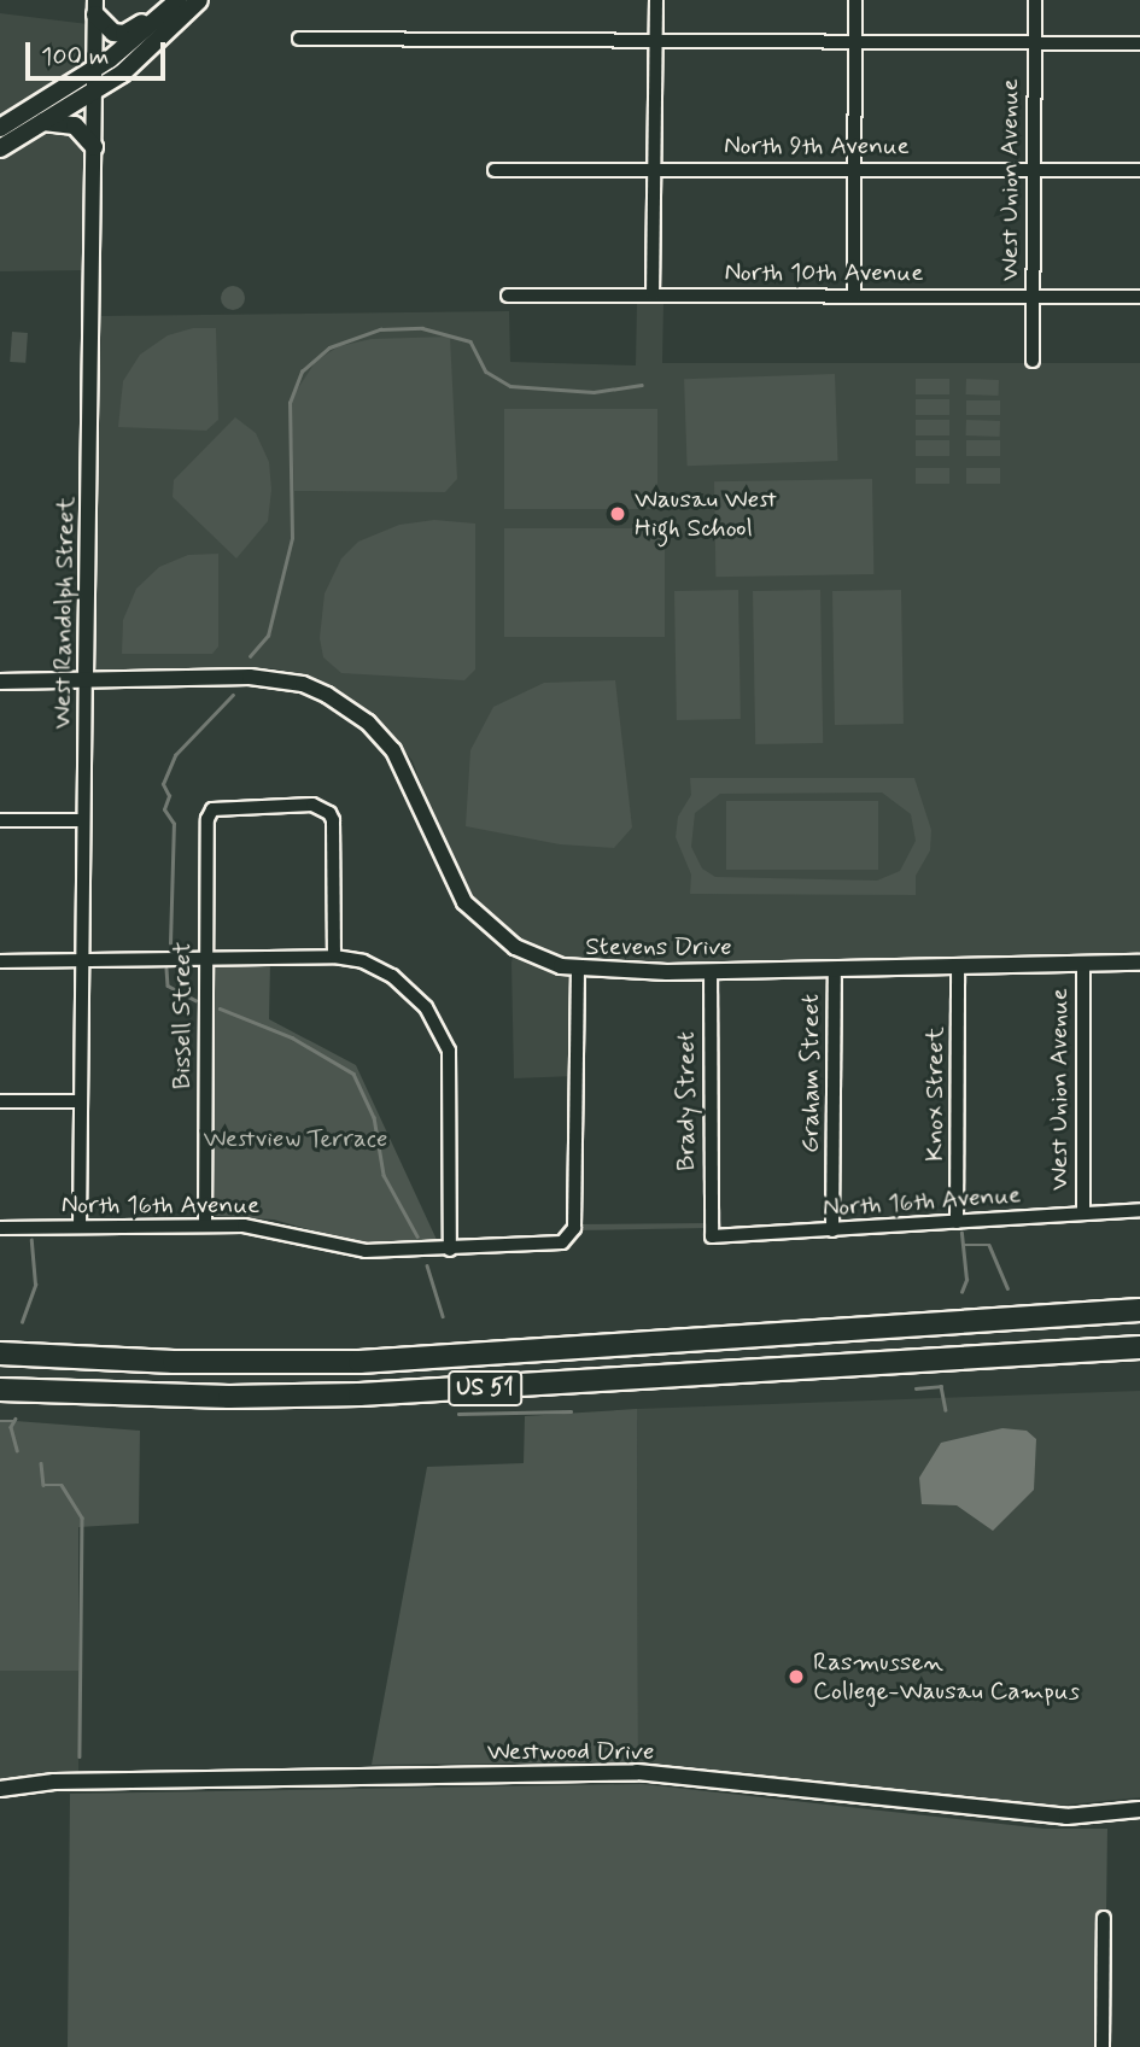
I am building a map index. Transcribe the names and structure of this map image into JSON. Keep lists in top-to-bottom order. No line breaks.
{"streets":{"highway":["US 51"],"street":["North 9th Avenue","West Union Avenue","North 10th Avenue","West Randolph Street","Stevens Drive","Bissell Street","Graham Street","Knox Street","Brady Street","North 16th Avenue","Westwood Drive"]},"crossings":[["North 9th Avenue","West Union Avenue"],["West Union Avenue","North 10th Avenue"],["West Union Avenue","Stevens Drive"],["West Union Avenue","North 16th Avenue"],["West Randolph Street","Stevens Drive"],["West Randolph Street","North 16th Avenue"],["Stevens Drive","Graham Street"],["Stevens Drive","Knox Street"],["Stevens Drive","Brady Street"],["Stevens Drive","North 16th Avenue"],["Bissell Street","North 16th Avenue"],["Graham Street","North 16th Avenue"],["Knox Street","North 16th Avenue"],["Brady Street","North 16th Avenue"]],"parks":["Westview Terrace"],"places":["Wausau West High School","Rasmussen College-Wausau Campus"],"scale_bar":"100 m"}
